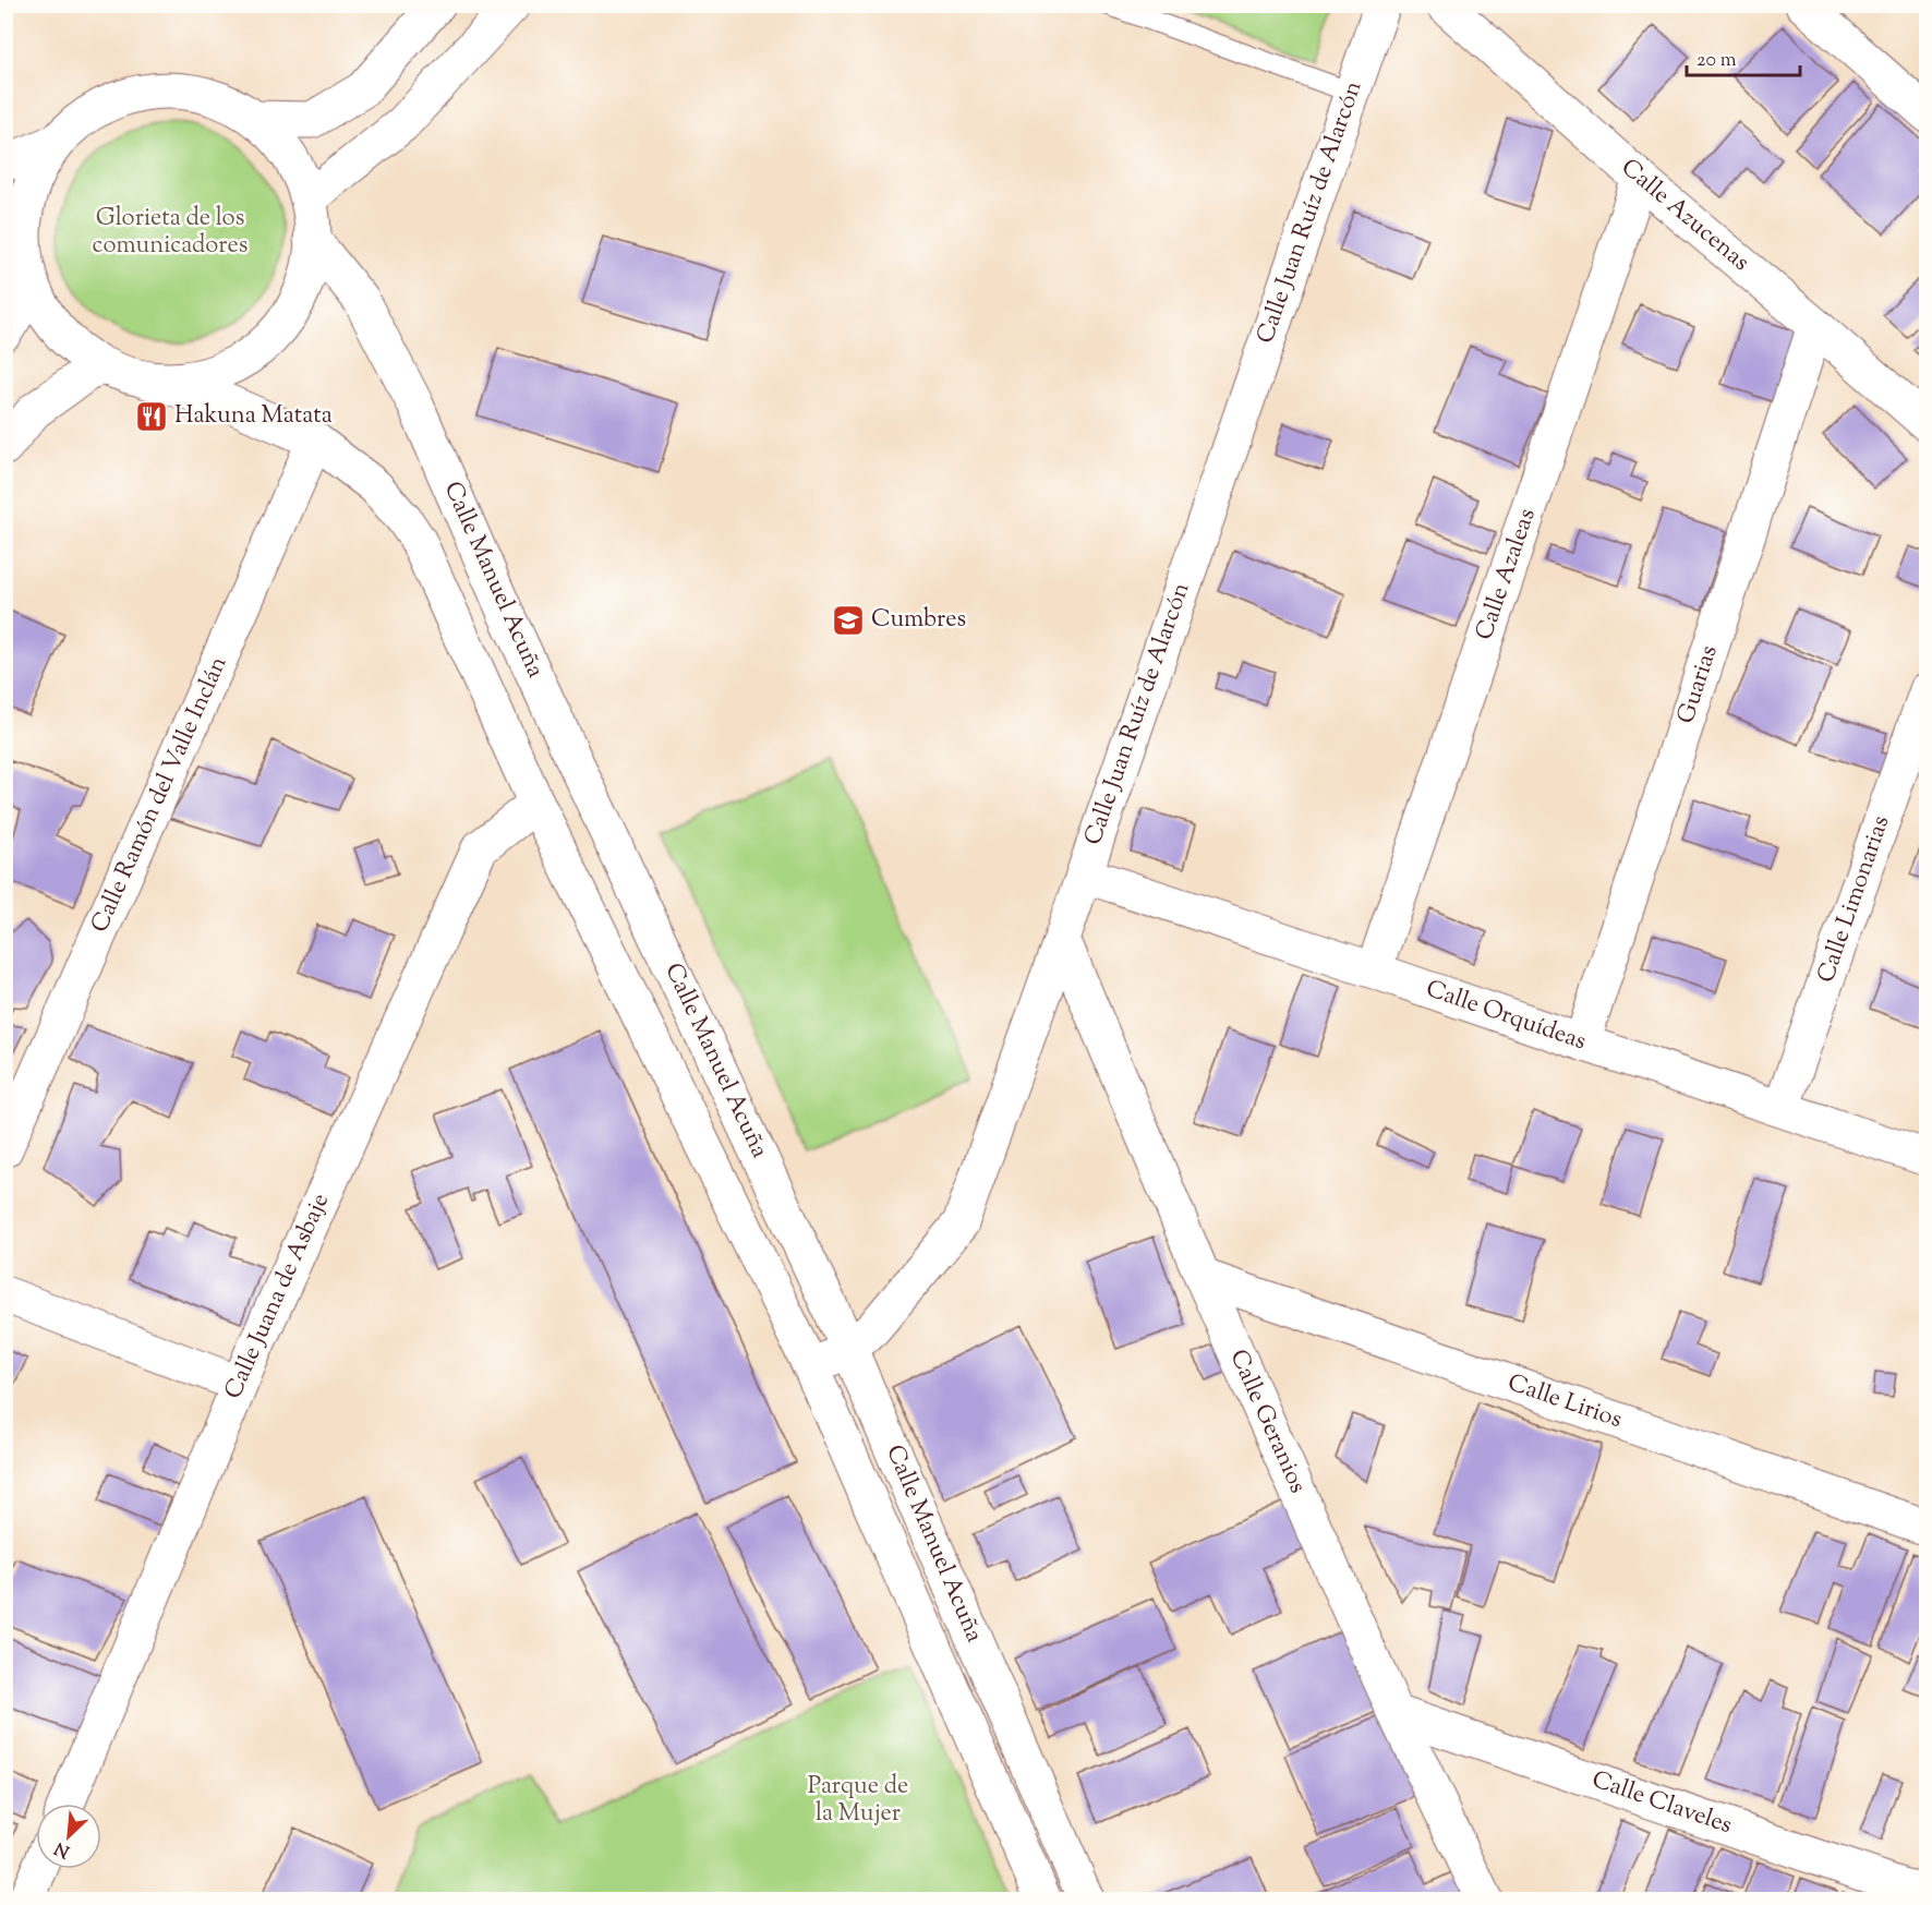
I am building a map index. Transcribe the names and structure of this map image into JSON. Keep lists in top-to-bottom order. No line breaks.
{"streets":{"street":["Calle Juan Ruíz de Alarcón","Calle Azucenas","Calle Azaleas","Calle Manuel Acuña","Guarias","Calle Ramón del Valle Inclán","Calle Limonarias","Calle Orquídeas","Calle Juana de Asbaje","Calle Lirios","Calle Geranios","Calle Claveles"]},"crossings":[["Calle Juan Ruíz de Alarcón","Calle Manuel Acuña"],["Calle Juan Ruíz de Alarcón","Calle Orquídeas"],["Calle Juan Ruíz de Alarcón","Calle Geranios"],["Calle Azucenas","Calle Azaleas"],["Calle Azucenas","Guarias"],["Calle Azaleas","Calle Orquídeas"],["Calle Manuel Acuña","Calle Ramón del Valle Inclán"],["Calle Manuel Acuña","Calle Juana de Asbaje"],["Guarias","Calle Orquídeas"],["Calle Limonarias","Calle Orquídeas"],["Calle Lirios","Calle Geranios"],["Calle Geranios","Calle Claveles"]],"parks":["Glorieta de los comunicadores","Parque de la Mujer"],"places":{"restaurant":["Hakuna Matata"],"school or university":["Cumbres"]},"scale_bar":"20 m","north":"bottom left"}
